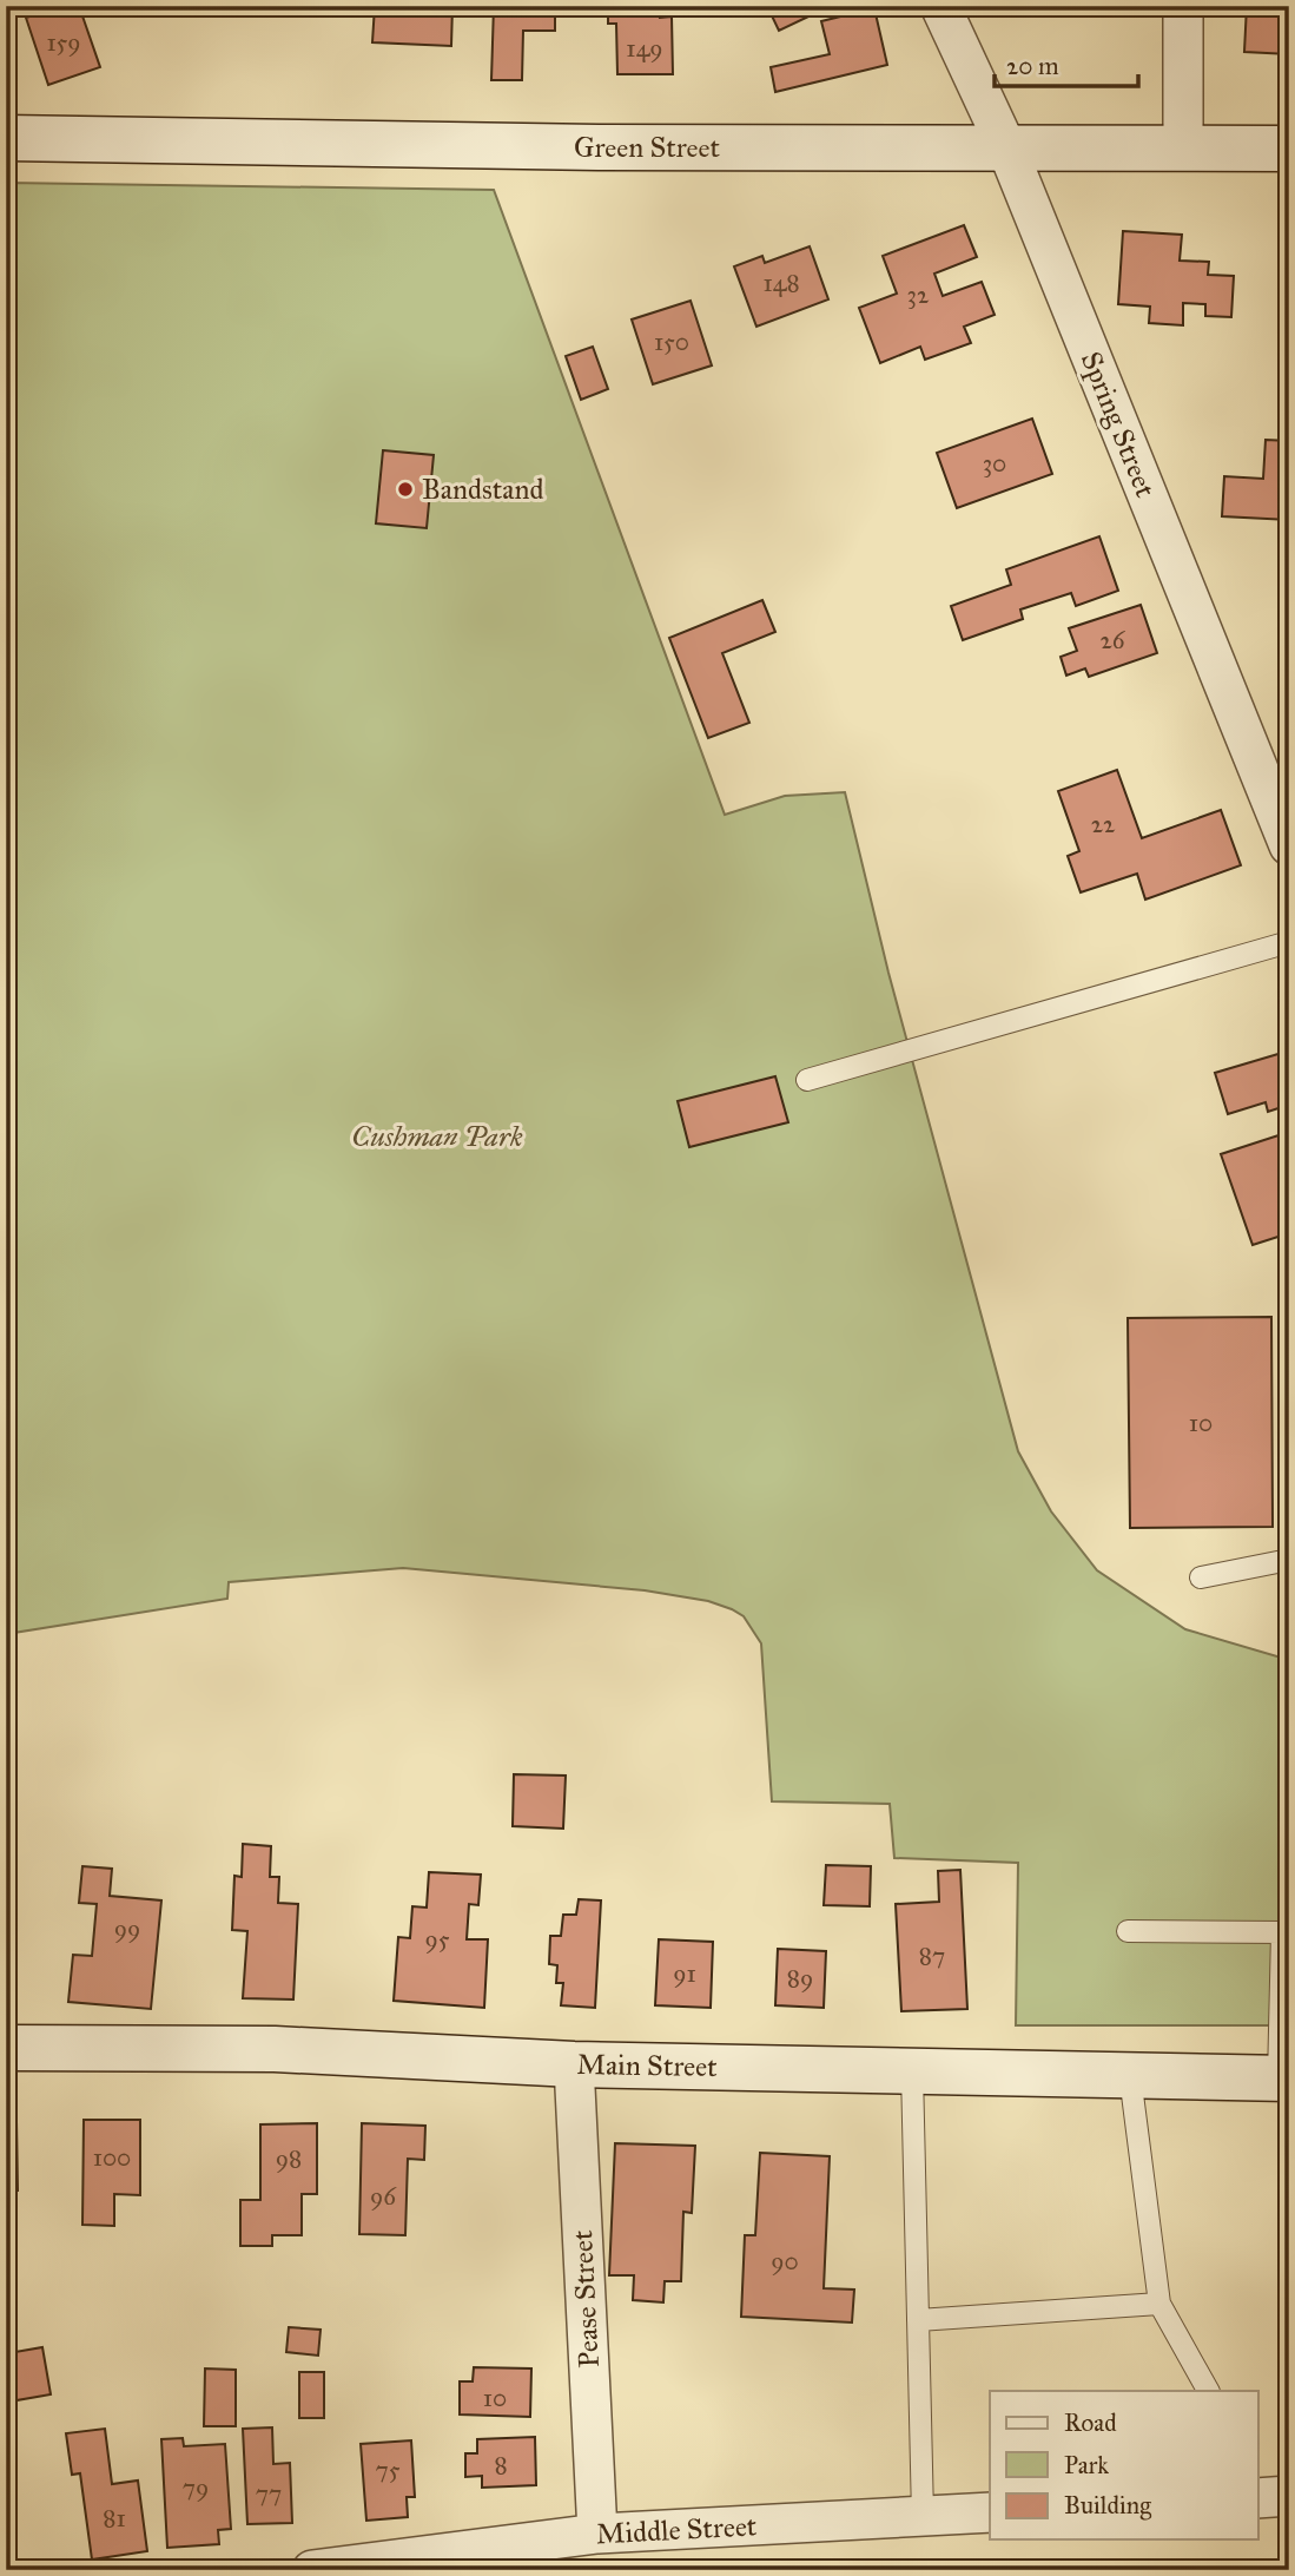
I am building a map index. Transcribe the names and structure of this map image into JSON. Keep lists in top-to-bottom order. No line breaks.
{"streets":{"main road":["Green Street","Main Street"],"street":["Spring Street","Pease Street","Middle Street"]},"crossings":[["Green Street","Spring Street"],["Main Street","Pease Street"],["Pease Street","Middle Street"]],"parks":["Cushman Park"],"places":["Bandstand"],"house_numbers":["159","149","148","32","150","30","26","22","10","99","95","87","91","89","100","98","96","90","10","8","75","79","77","81"],"legend":["Road","Park","Building"],"scale_bar":"20 m"}
